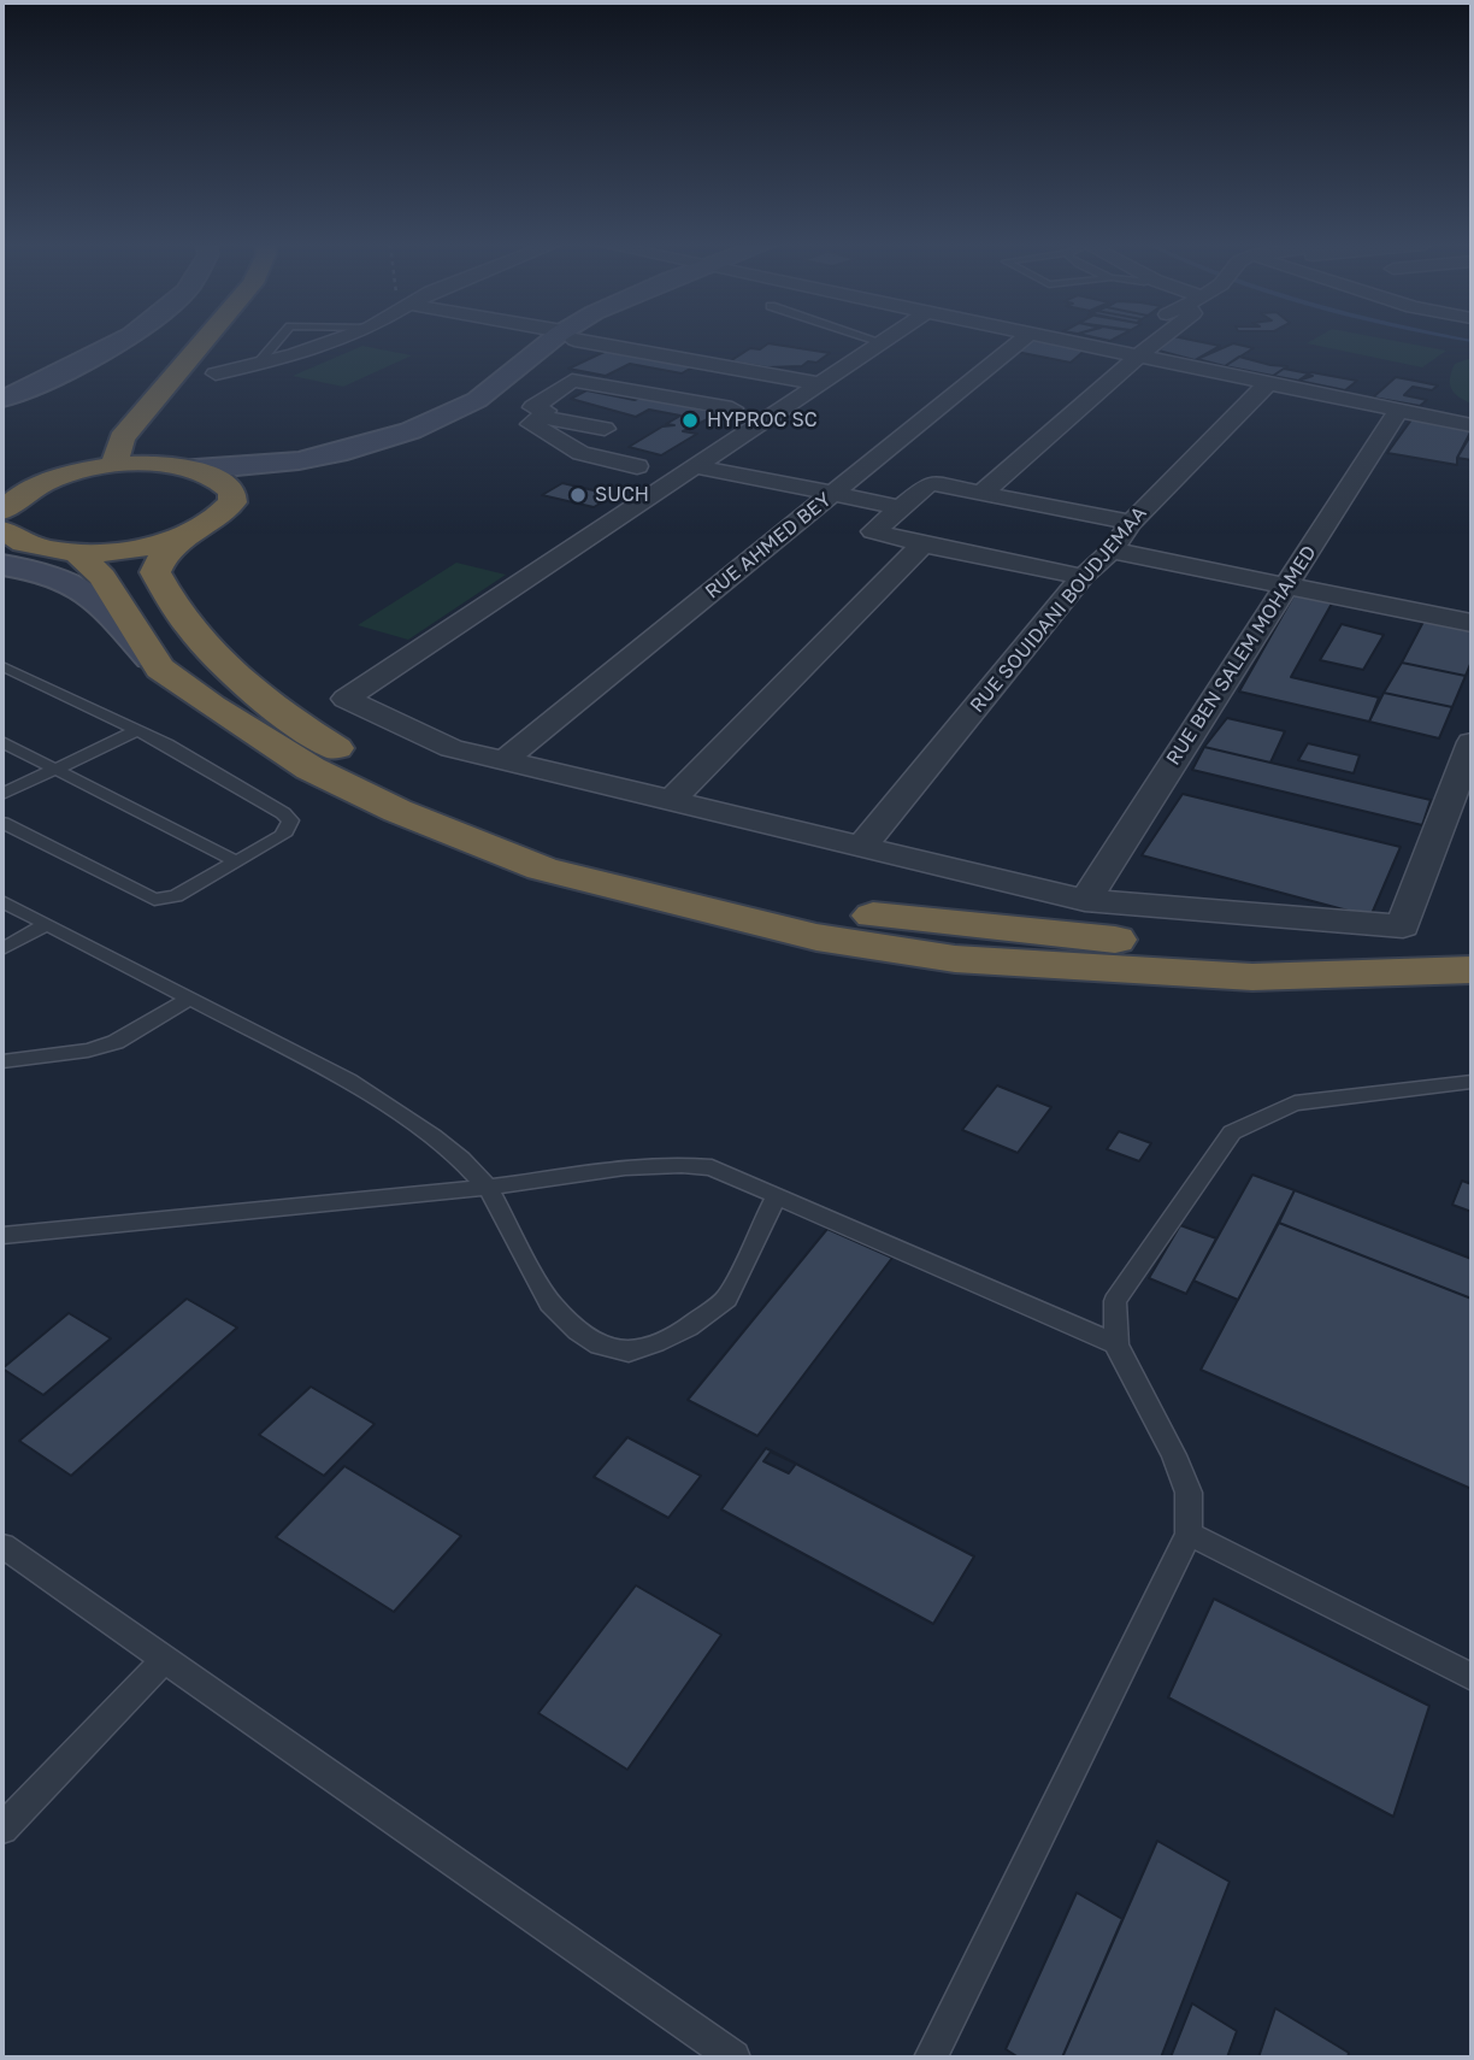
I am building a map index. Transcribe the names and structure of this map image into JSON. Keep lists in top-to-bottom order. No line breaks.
{"streets":{"street":["RUE AHMED BEY","RUE SOUIDANI BOUDJEMAA","RUE BEN SALEM MOHAMED"]},"places":["HYPROC SC","SUCH"]}
